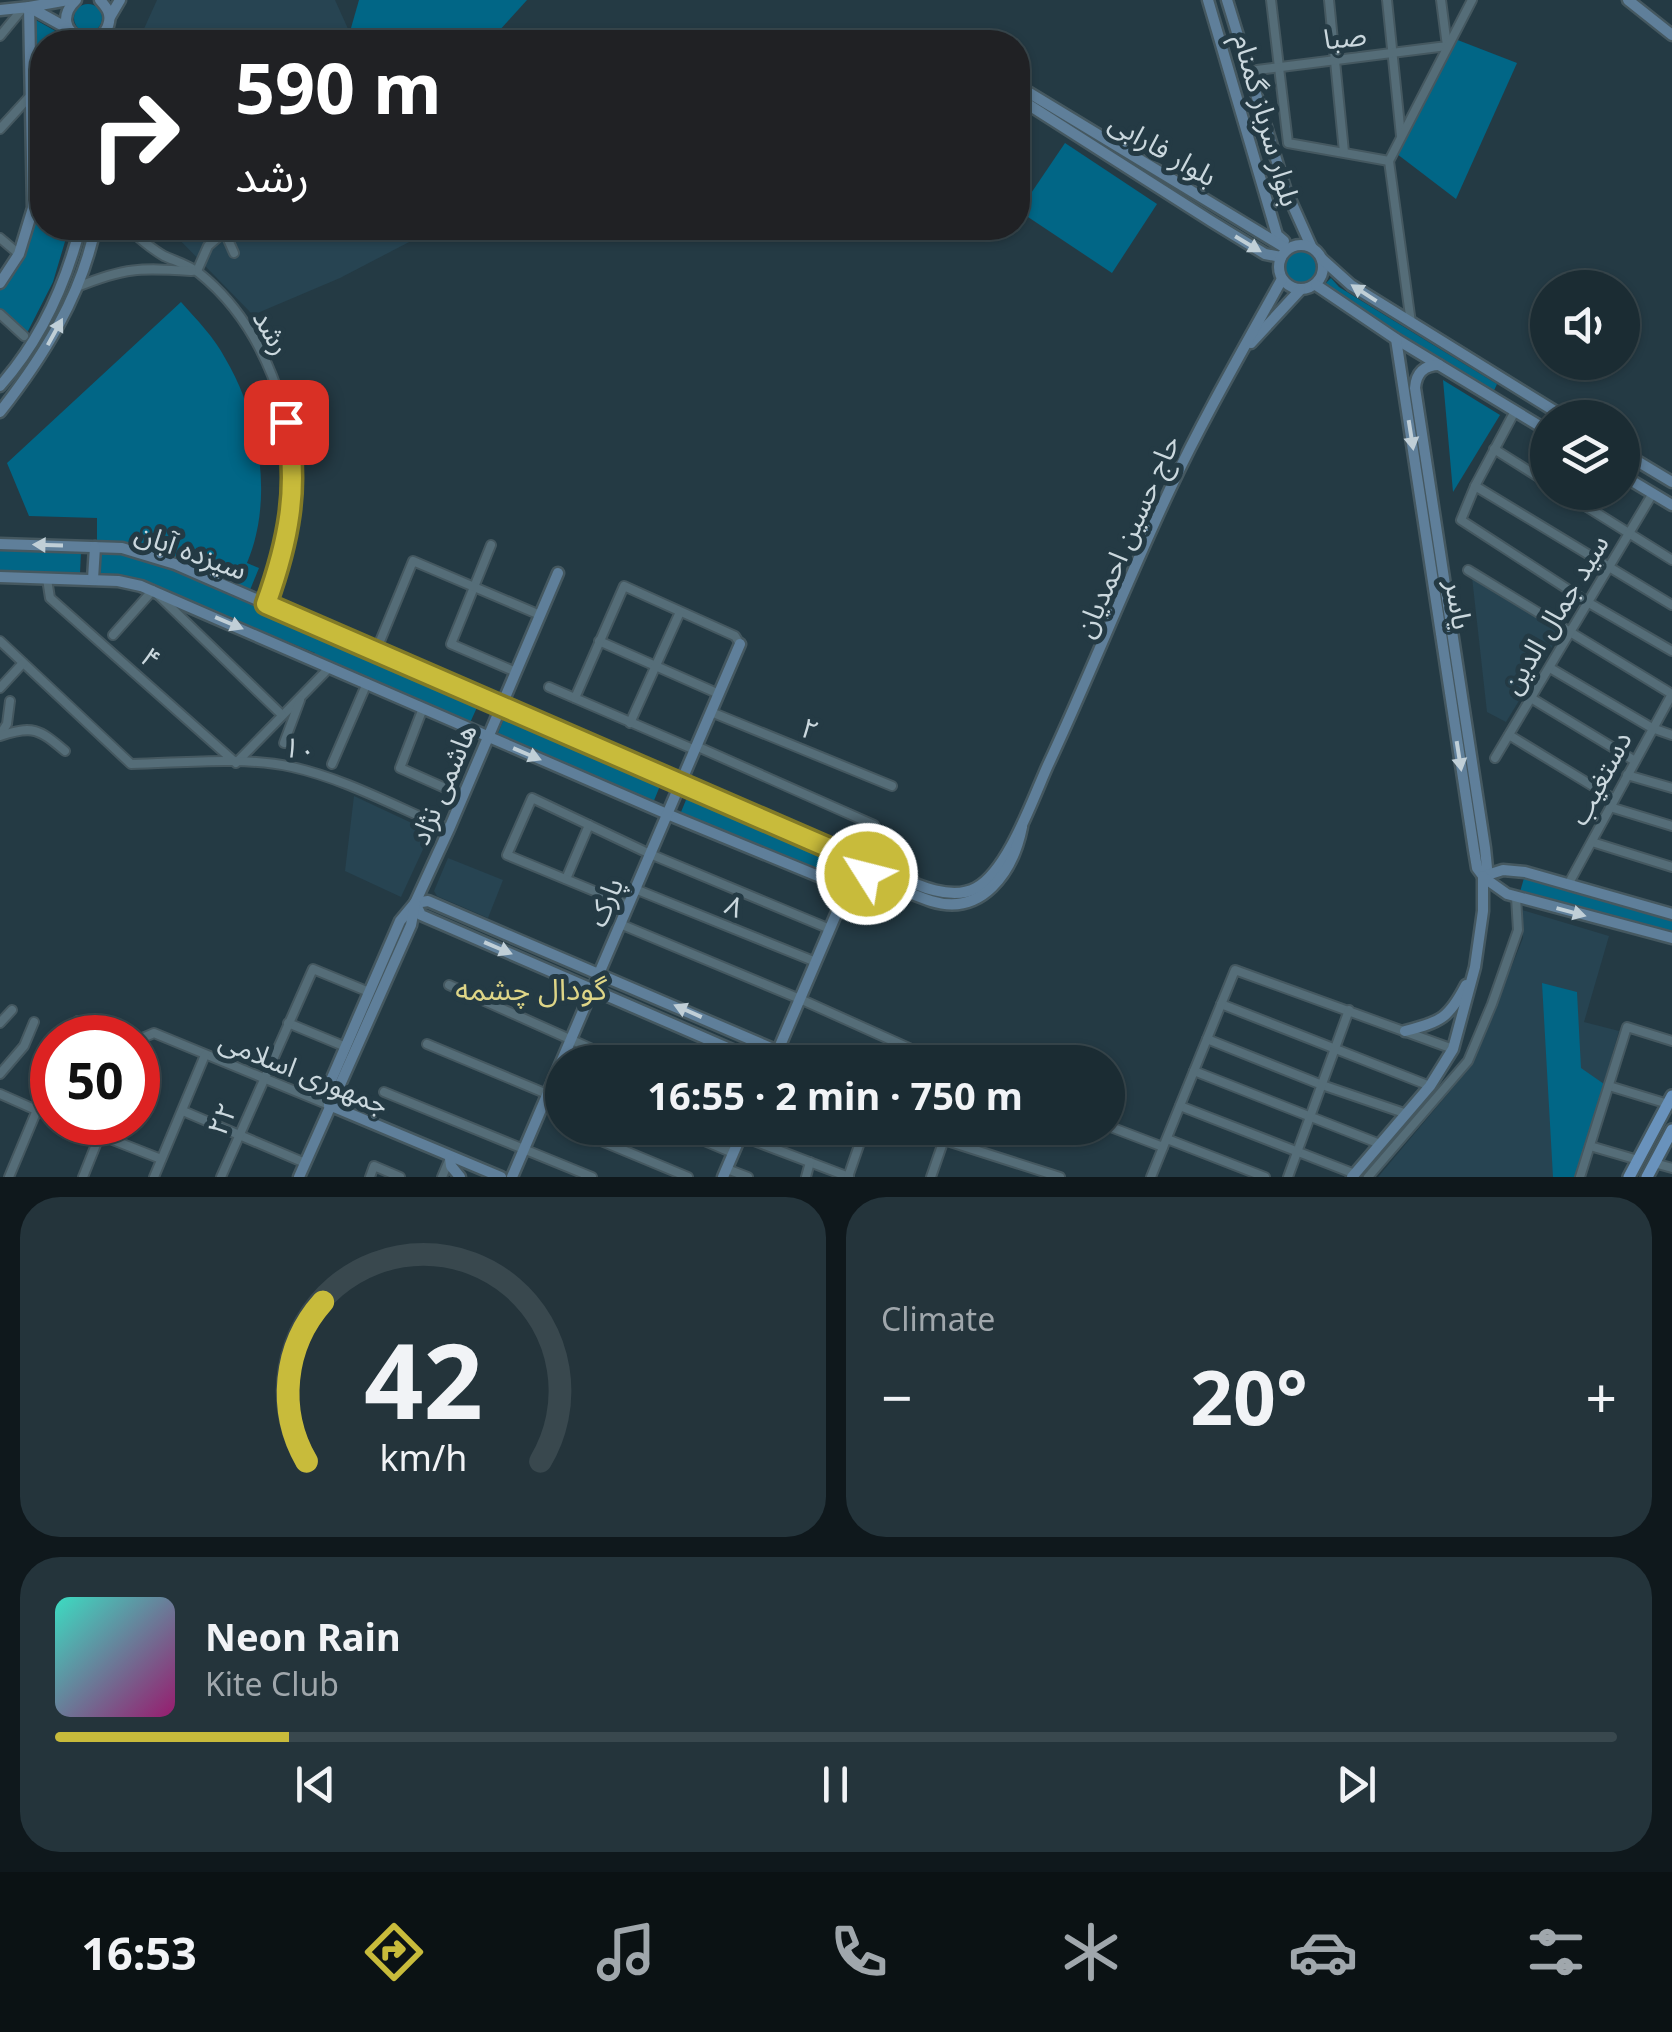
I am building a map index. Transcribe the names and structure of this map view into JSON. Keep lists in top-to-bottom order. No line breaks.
{"streets":{"main road":["بلوار سرباز گمنام","بلوار فارابی","حاج حسین احمدیان","سیزده آبان","یاسر","هاشمی نژاد","پارک","جمهوری اسلامی"],"street":["صبا","رشد","سید جمال الدین","۴","۲","۱۰","دستغیب","۸","۲۲"]},"crossings":[["صبا","بلوار سرباز گمنام"],["بلوار سرباز گمنام","بلوار فارابی"],["بلوار سرباز گمنام","حاج حسین احمدیان"],["بلوار فارابی","حاج حسین احمدیان"],["رشد","سیزده آبان"],["حاج حسین احمدیان","سیزده آبان"],["سیزده آبان","۴"],["سیزده آبان","۱۰"],["سیزده آبان","هاشمی نژاد"],["سیزده آبان","پارک"],["۴","۱۰"],["۲","پارک"],["۱۰","هاشمی نژاد"],["هاشمی نژاد","جمهوری اسلامی"],["هاشمی نژاد","۲۲"],["پارک","۸"],["جمهوری اسلامی","۲۲"]],"districts":["گودال چشمه"],"page":{"turn":["590 m","رشد"],"limit":"50","trip":"16:55 · 2 min · 750 m","tile":"Climate","heat":["−","20°","+"],"song":["Neon Rain","Kite Club"],"tabs":"16:53","gauge":["42","km/h"]}}
